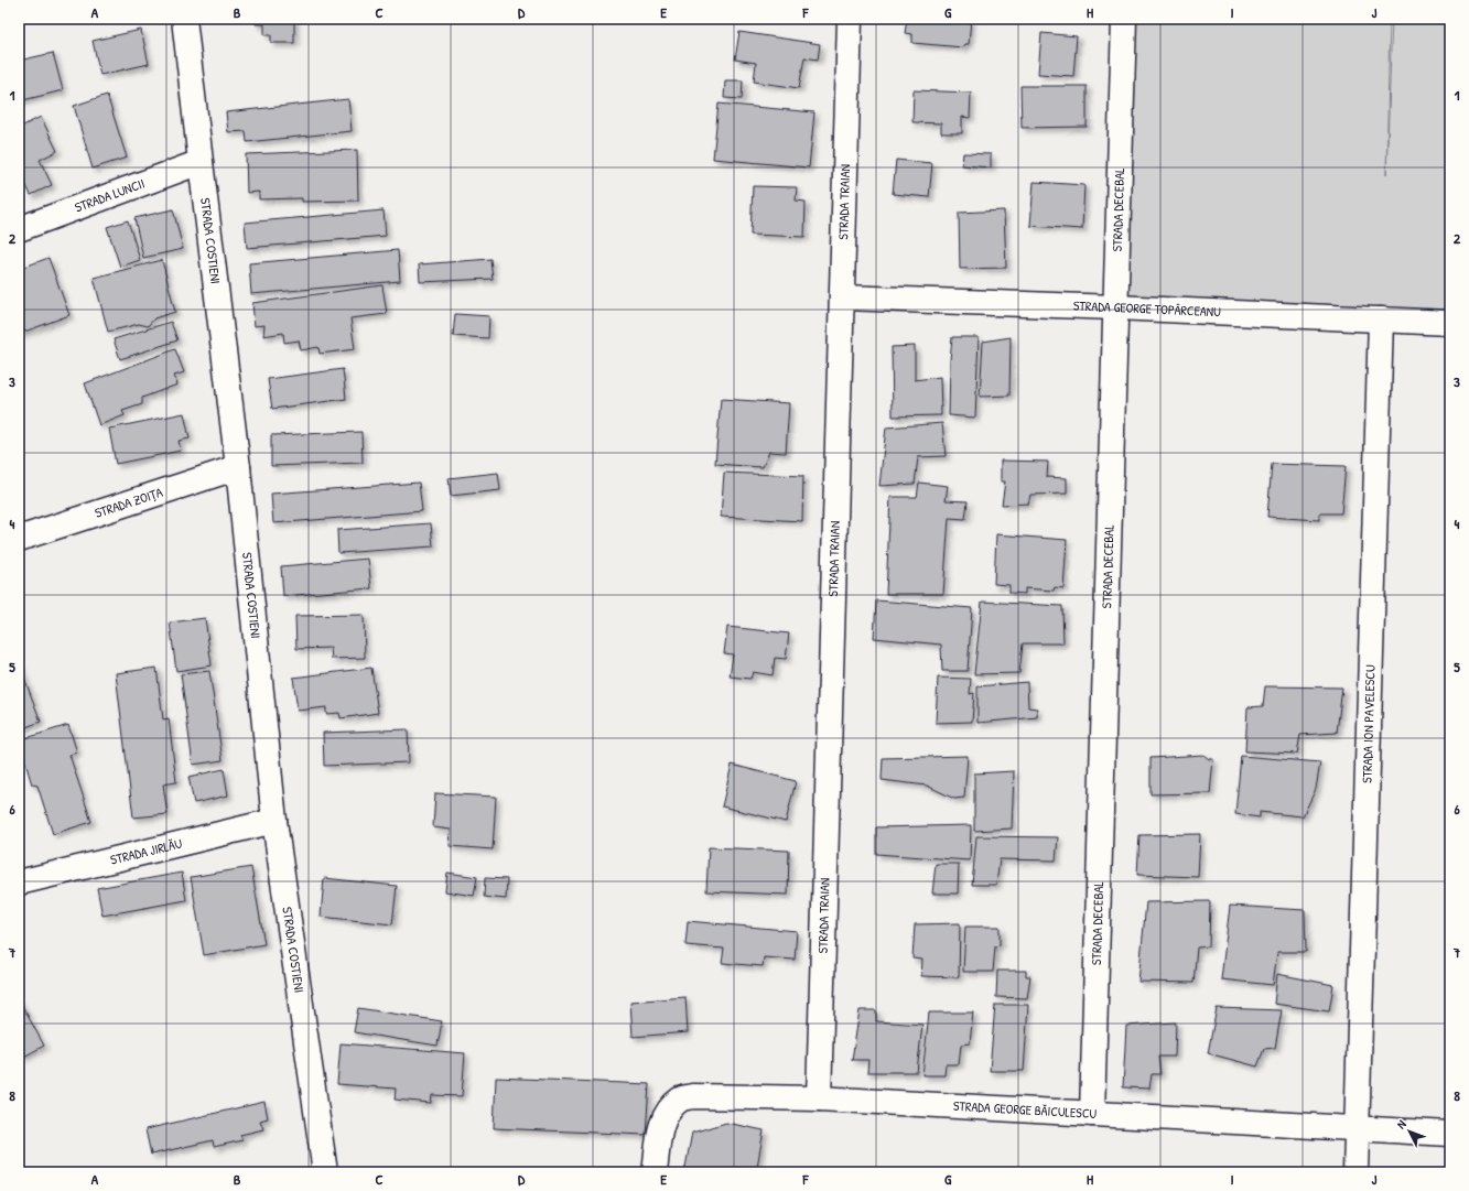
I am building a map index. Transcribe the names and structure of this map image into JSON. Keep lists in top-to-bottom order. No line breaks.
{"streets":{"street":["STRADA LUNCII","STRADA TRAIAN","STRADA DECEBAL","STRADA COSTIENI","STRADA GEORGE TOPÂRCEANU","STRADA ZOIȚA","STRADA ION PAVELESCU","STRADA JIRLĂU","STRADA GEORGE BĂICULESCU"]},"crossings":[["STRADA LUNCII","STRADA COSTIENI"],["STRADA TRAIAN","STRADA GEORGE TOPÂRCEANU"],["STRADA TRAIAN","STRADA GEORGE BĂICULESCU"],["STRADA DECEBAL","STRADA GEORGE TOPÂRCEANU"],["STRADA DECEBAL","STRADA GEORGE BĂICULESCU"],["STRADA COSTIENI","STRADA ZOIȚA"],["STRADA COSTIENI","STRADA JIRLĂU"],["STRADA GEORGE TOPÂRCEANU","STRADA ION PAVELESCU"],["STRADA ION PAVELESCU","STRADA GEORGE BĂICULESCU"]],"north":"top left","grid":{"columns":["A","B","C","D","E","F","G","H","I","J"],"rows":["1","2","3","4","5","6","7","8"]}}
